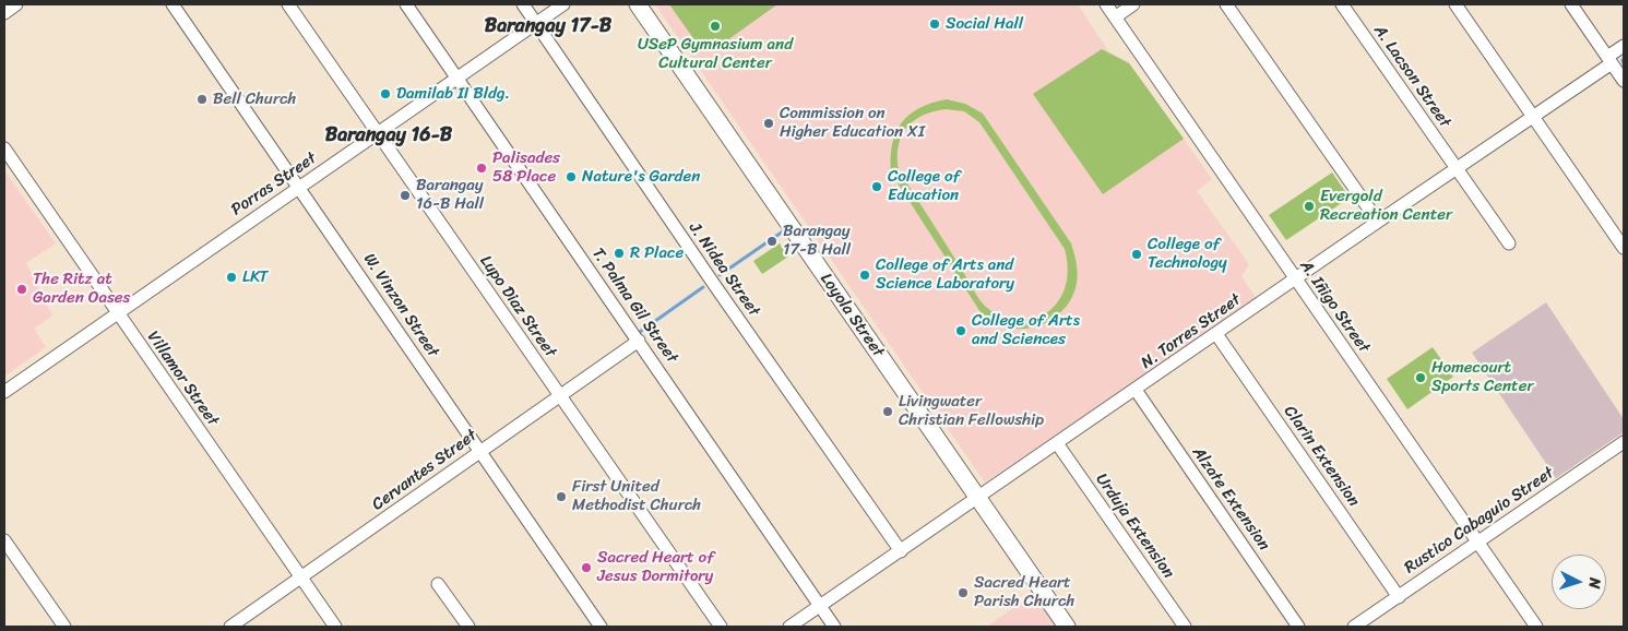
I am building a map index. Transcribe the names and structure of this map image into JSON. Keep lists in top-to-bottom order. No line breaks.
{"streets":{"main road":["Loyola Street"],"street":["A. Lacson Street","Porras Street","J. Nidea Street","W. Vinzon Street","T. Palma Gil Street","Lupo Diaz Street","A. Iñigo Street","N. Torres Street","Villamor Street","Clarin Extension","Cervantes Street","Alzate Extension","Rustico Cabaguio Street","Urduja Extension"]},"crossings":[["A. Lacson Street","N. Torres Street"],["Porras Street","J. Nidea Street"],["Porras Street","W. Vinzon Street"],["Porras Street","T. Palma Gil Street"],["Porras Street","Lupo Diaz Street"],["Porras Street","Villamor Street"],["J. Nidea Street","N. Torres Street"],["W. Vinzon Street","Cervantes Street"],["T. Palma Gil Street","N. Torres Street"],["T. Palma Gil Street","Cervantes Street"],["Lupo Diaz Street","Cervantes Street"],["A. Iñigo Street","N. Torres Street"],["A. Iñigo Street","Rustico Cabaguio Street"],["Loyola Street","N. Torres Street"],["N. Torres Street","Clarin Extension"],["N. Torres Street","Alzate Extension"],["N. Torres Street","Urduja Extension"],["Villamor Street","Cervantes Street"],["Clarin Extension","Rustico Cabaguio Street"]],"districts":["Barangay 17-B","Barangay 16-B"],"places":["Social Hall","USeP Gymnasium and Cultural Center","Damilab II Bldg.","Bell Church","Commission on Higher Education XI","Palisades 58 Place","Nature's Garden","College of Education","Barangay 16-B Hall","Evergold Recreation Center","Barangay 17-B Hall","R Place","College of Technology","College of Arts and Science Laboratory","LKT","The Ritz at Garden Oases","College of Arts and Sciences","Homecourt Sports Center","Livingwater Christian Fellowship","First United Methodist Church","Sacred Heart of Jesus Dormitory","Sacred Heart Parish Church"],"north":"right"}
